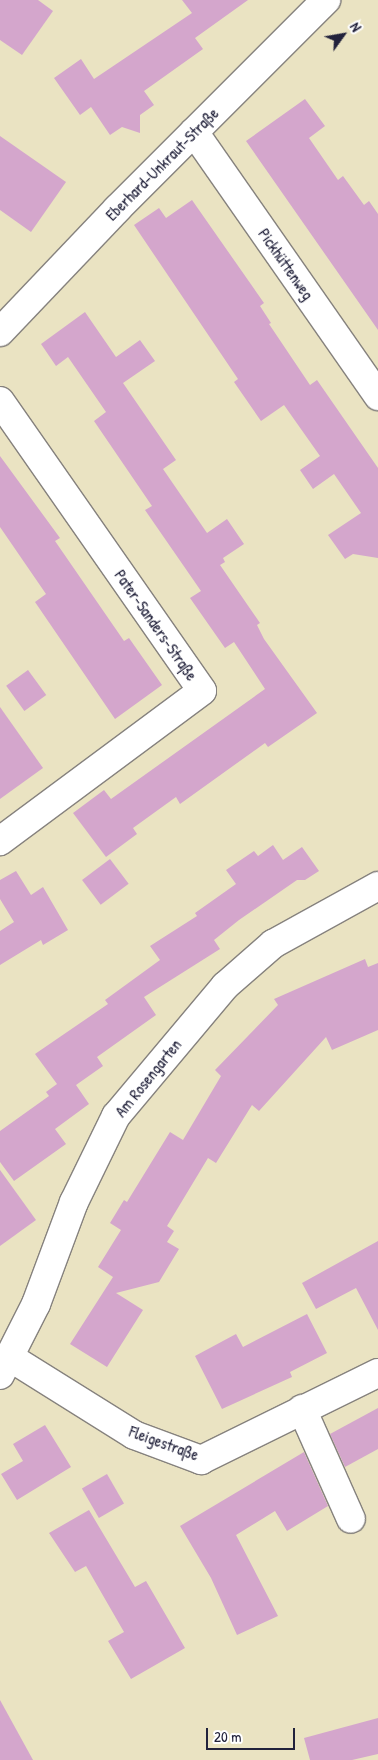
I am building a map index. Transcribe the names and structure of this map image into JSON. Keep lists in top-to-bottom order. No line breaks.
{"streets":{"street":["Eberhard-Unkraut-Straße","Pickhüttenweg","Pater-Sanders-Straße","Am Rosengarten","Fleigestraße"]},"crossings":[["Eberhard-Unkraut-Straße","Pickhüttenweg"],["Am Rosengarten","Fleigestraße"]],"scale_bar":"20 m","north":"top right"}
